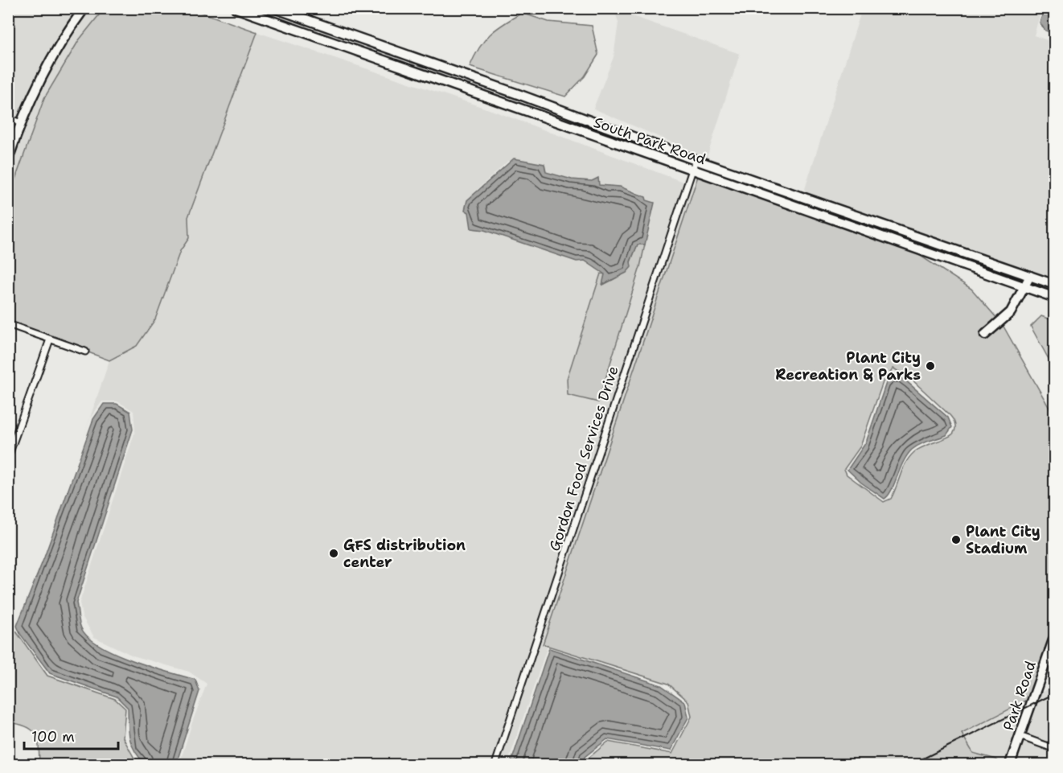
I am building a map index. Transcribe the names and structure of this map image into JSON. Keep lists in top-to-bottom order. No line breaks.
{"streets":{"main road":["South Park Road","Park Road"],"street":["Gordon Food Services Drive"]},"crossings":[["South Park Road","Gordon Food Services Drive"]],"places":["Plant City Recreation & Parks","Plant City Stadium","GFS distribution center"],"scale_bar":"100 m"}
